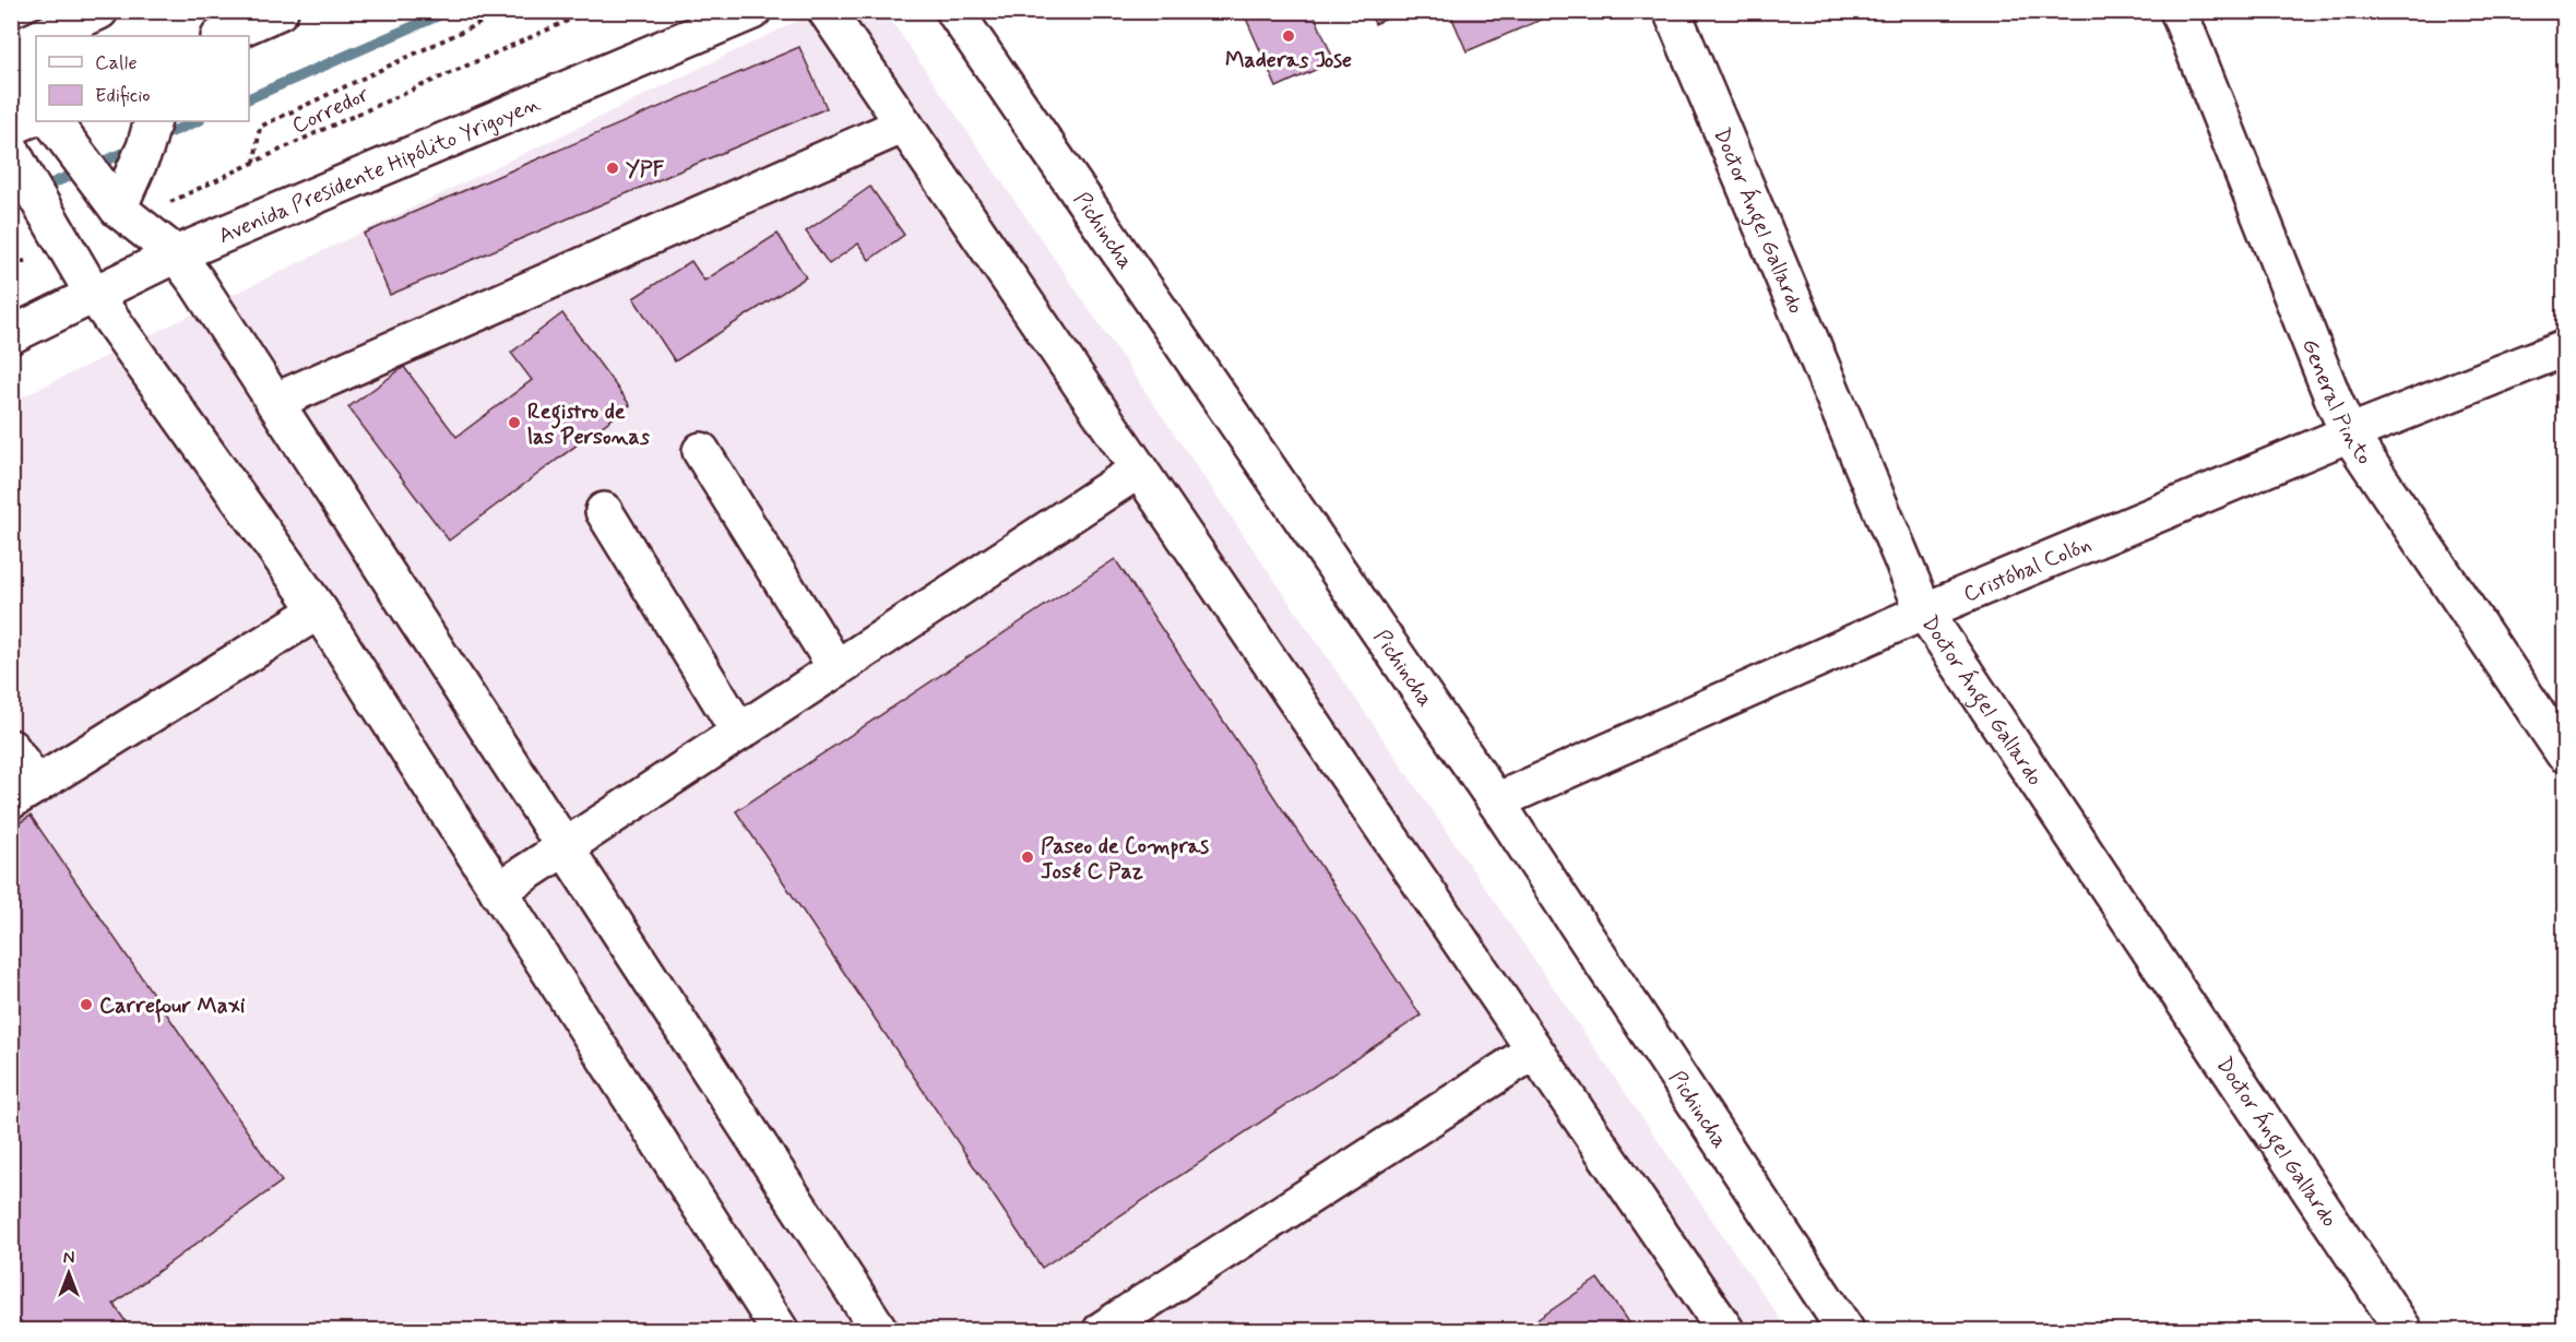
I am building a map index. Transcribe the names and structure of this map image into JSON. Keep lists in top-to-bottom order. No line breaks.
{"streets":{"street":["Avenida Presidente Hipólito Yrigoyen","Doctor Ángel Gallardo","Pichincha","General Pinto","Cristóbal Colón"],"path":["Corredor"]},"crossings":[["Doctor Ángel Gallardo","Cristóbal Colón"],["Pichincha","Cristóbal Colón"],["General Pinto","Cristóbal Colón"]],"places":["Maderas Jose","YPF","Registro de las Personas","Paseo de Compras José C Paz","Carrefour Maxi"],"legend":["Calle","Edificio"],"north":"top"}
